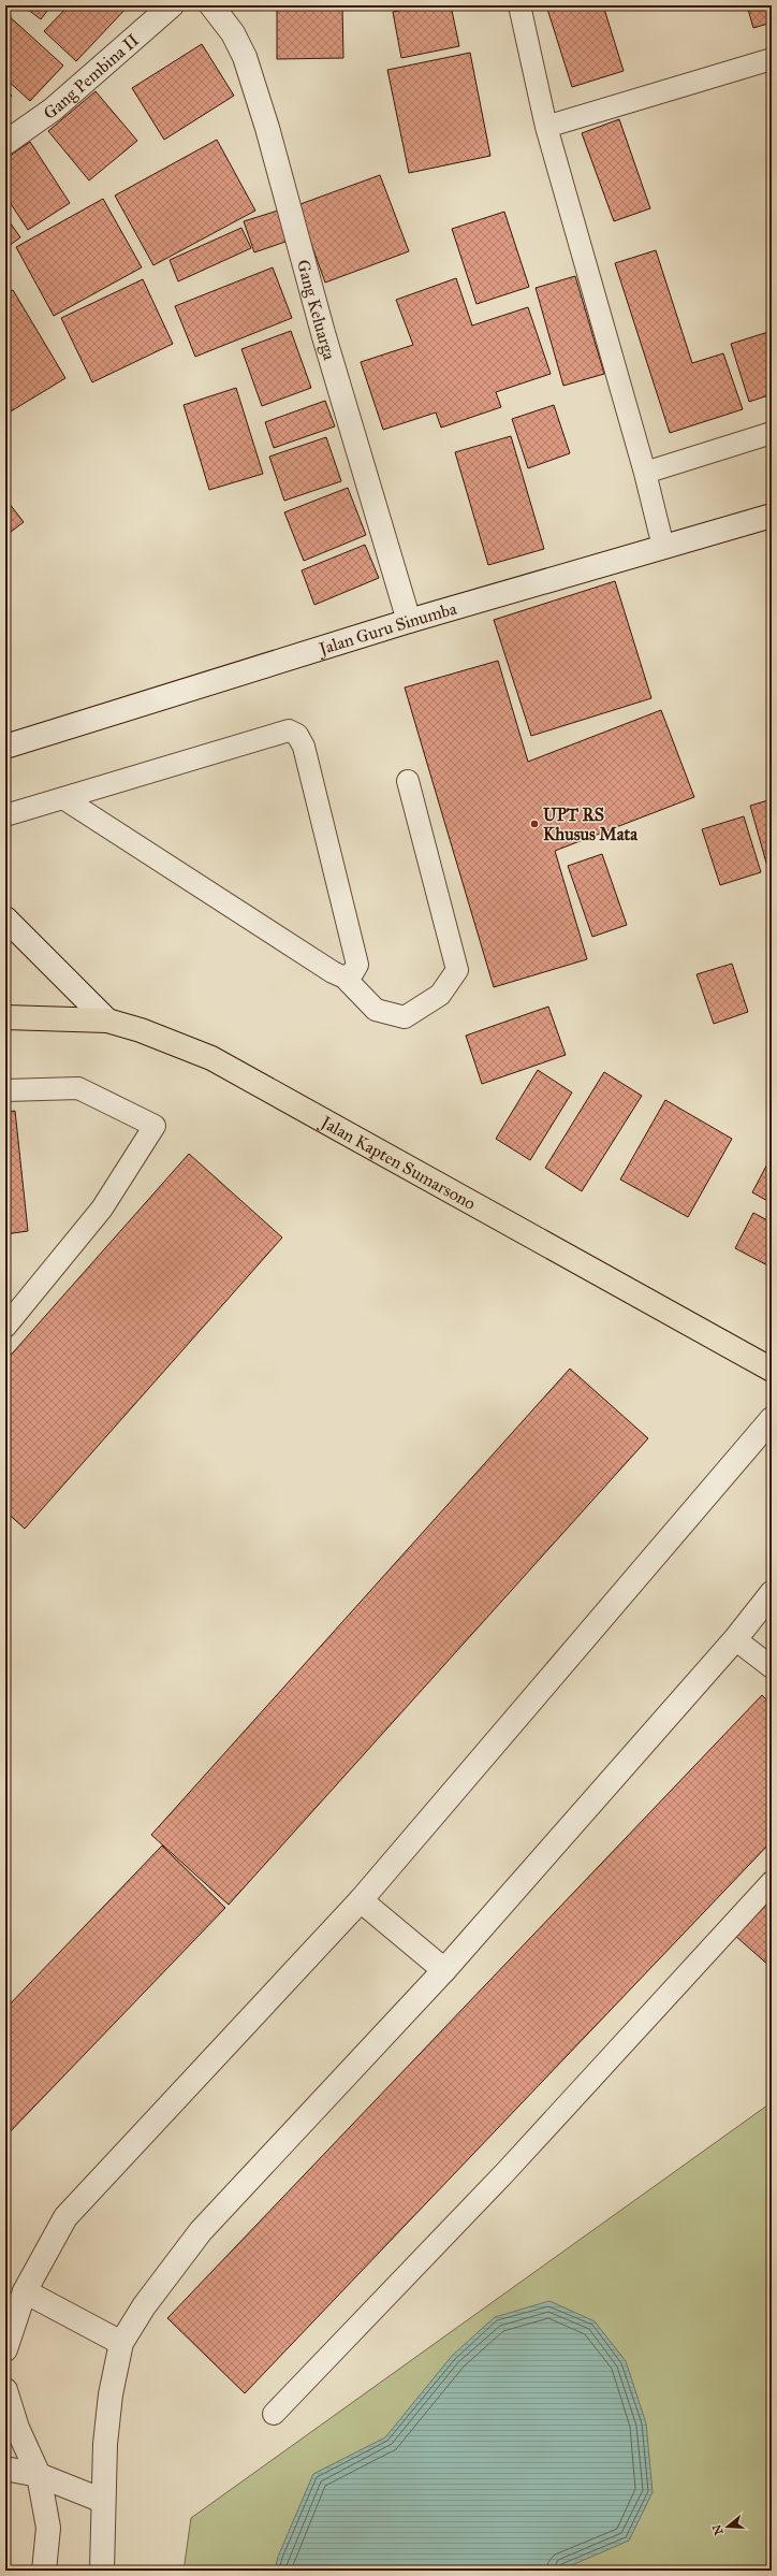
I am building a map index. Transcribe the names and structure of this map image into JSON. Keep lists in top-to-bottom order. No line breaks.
{"streets":{"highway":["Jalan Kapten Sumarsono"],"street":["Gang Pembina II","Gang Keluarga","Jalan Guru Sinumba"]},"crossings":[["Gang Keluarga","Jalan Guru Sinumba"]],"places":["UPT RS Khusus Mata"],"north":"left"}
